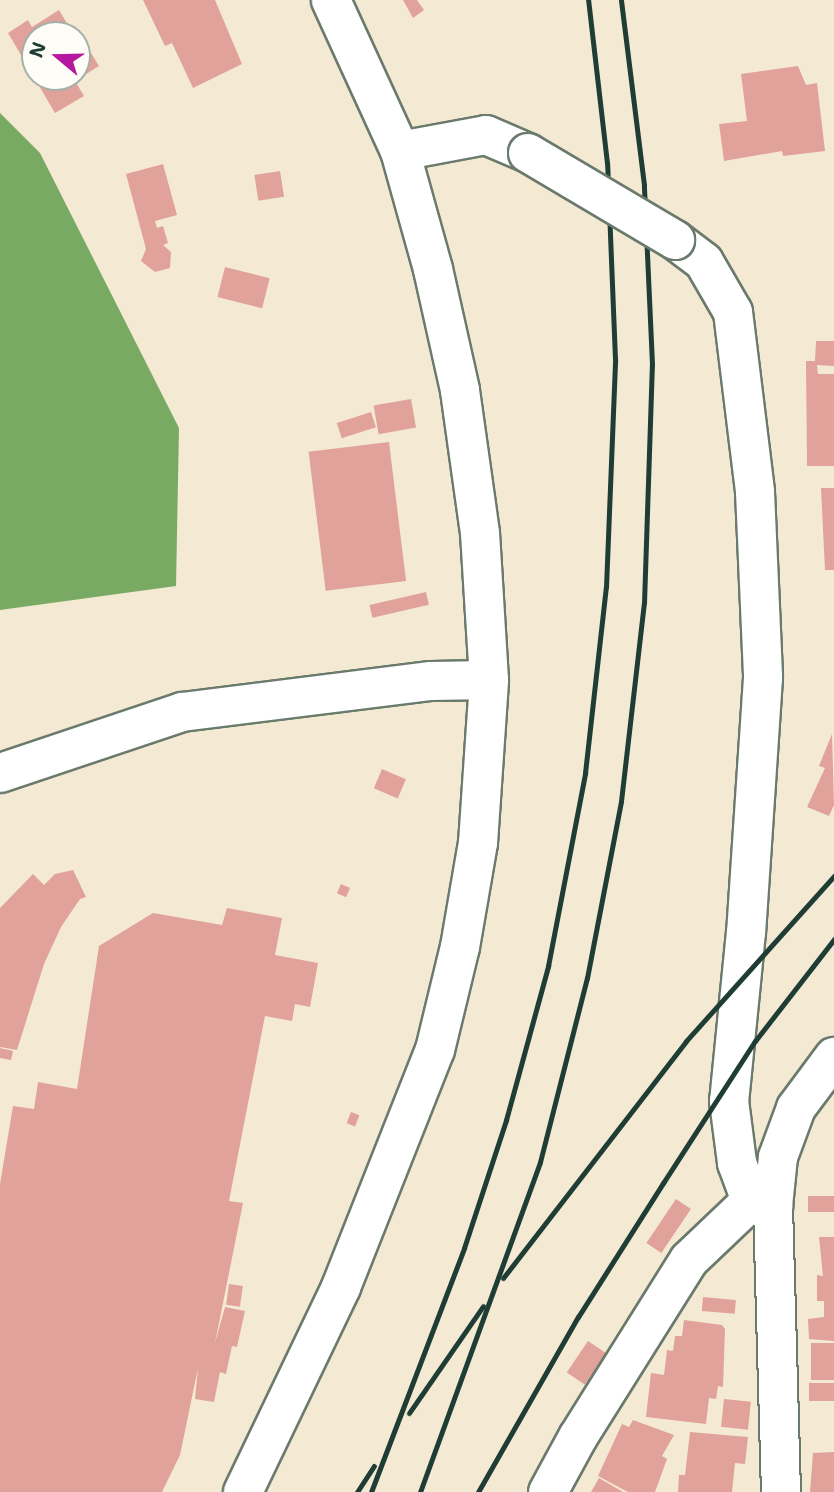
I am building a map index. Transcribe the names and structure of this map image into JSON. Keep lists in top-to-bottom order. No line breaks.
{"north":"left"}
